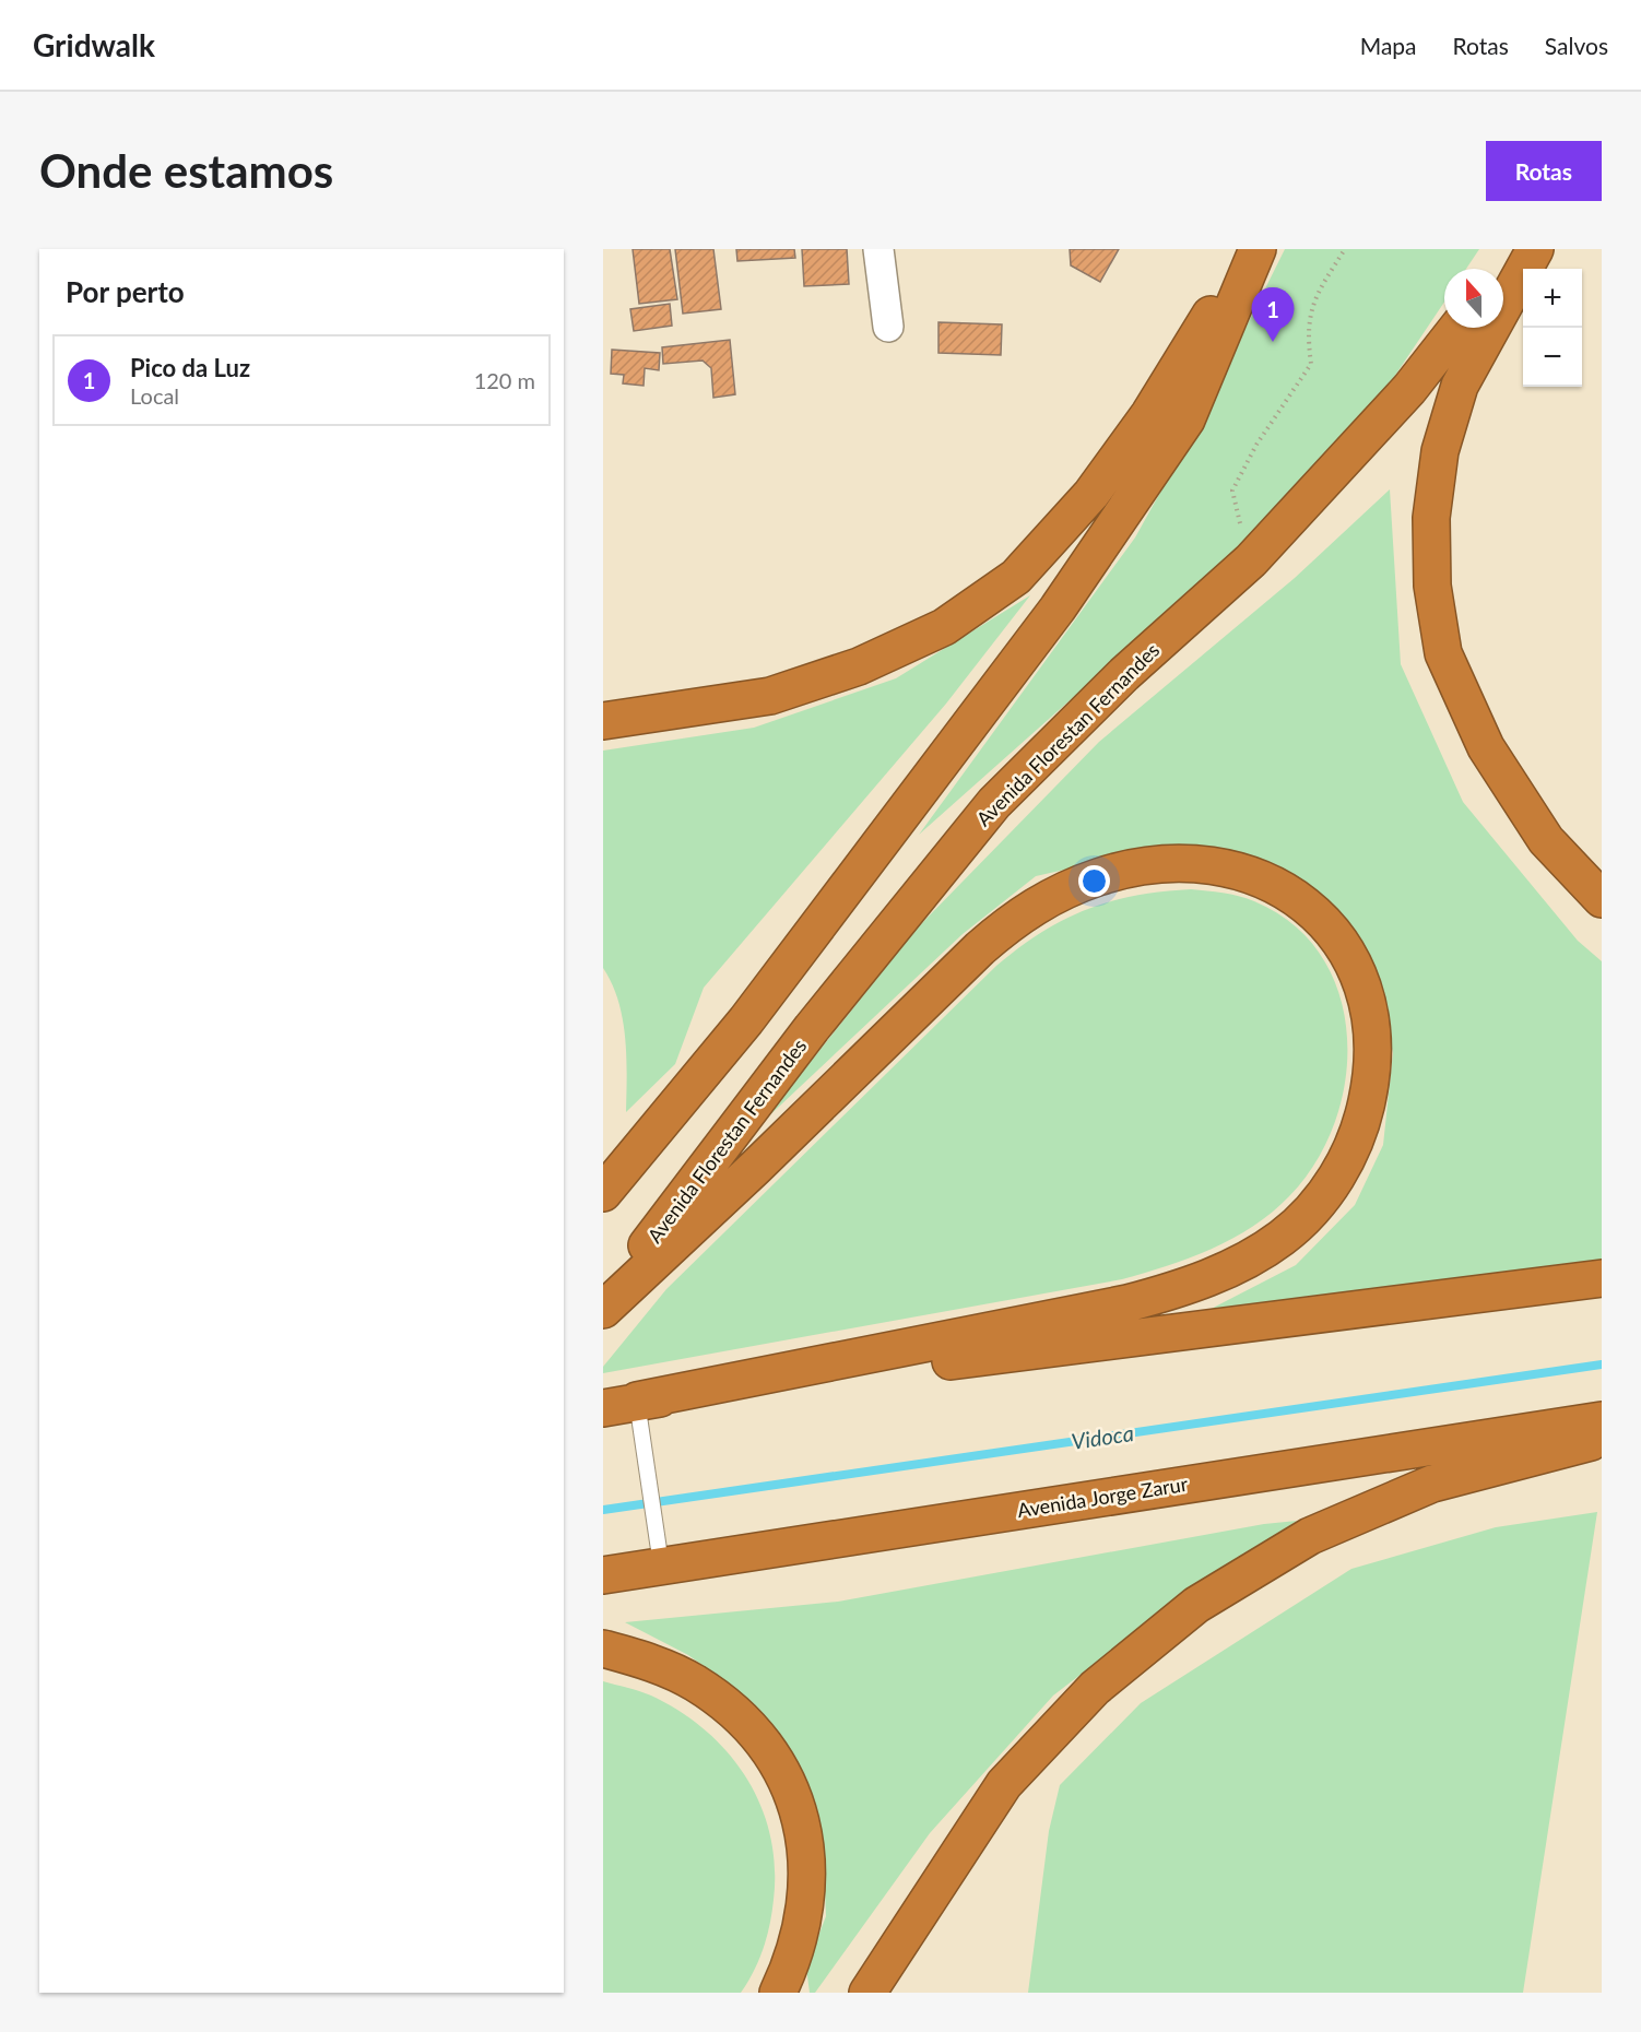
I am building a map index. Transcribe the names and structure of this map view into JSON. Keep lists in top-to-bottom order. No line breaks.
{"streets":{"highway":["Avenida Florestan Fernandes","Avenida Jorge Zarur"]},"water":["Vidoca"],"north":"top","page":{"header":"Gridwalk","nav":["Mapa","Rotas","Salvos"],"buttons":"Rotas","title":"Onde estamos","heading":"Por perto","map_buttons":["+","−"],"pins":"1","list":[{"mark":"1","name":"Pico da Luz","note":"Local","value":"120 m"}]}}
